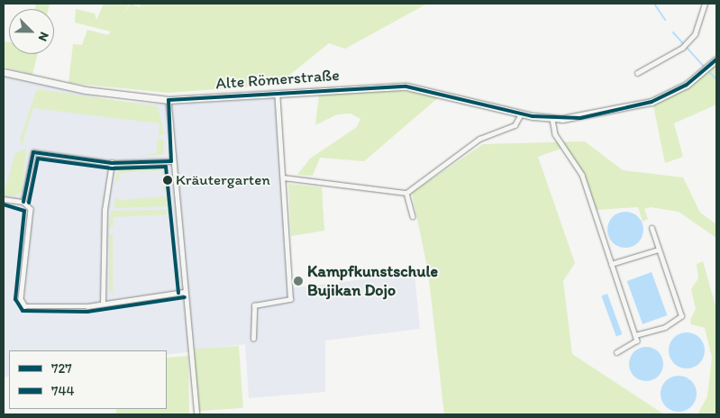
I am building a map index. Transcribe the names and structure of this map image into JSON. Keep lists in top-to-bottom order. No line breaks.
{"streets":{"main road":["Alte Römerstraße"]},"places":["Kräutergarten","Kampfkunstschule Bujikan Dojo"],"lines":["transit line 727","transit line 744"],"legend":["727","744"],"north":"bottom right"}
